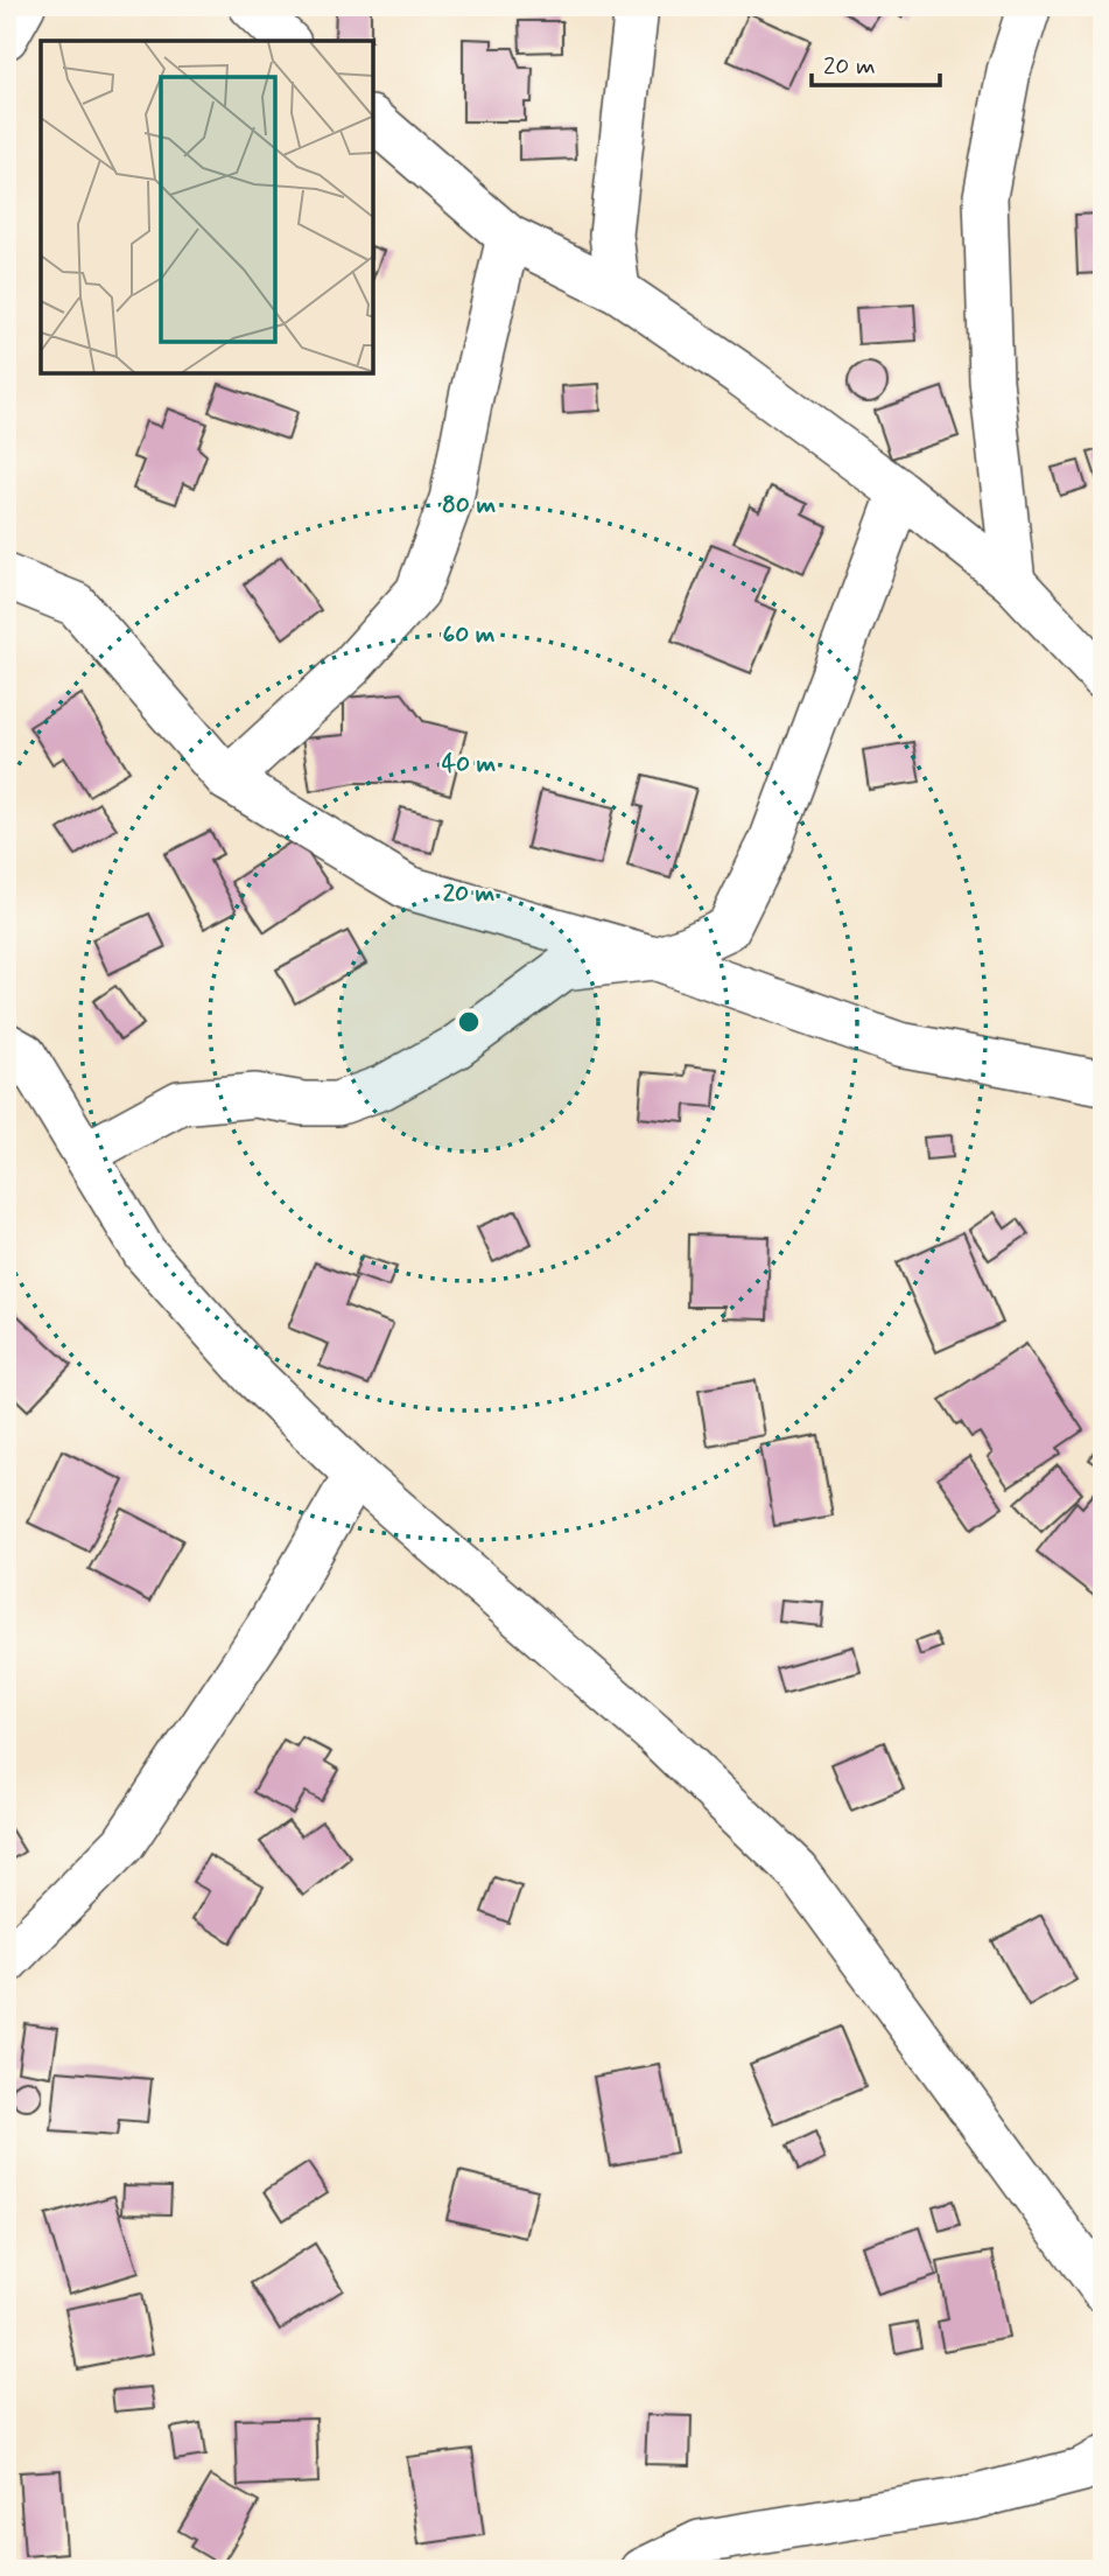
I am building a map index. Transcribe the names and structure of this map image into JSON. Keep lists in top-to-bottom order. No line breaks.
{"scale_bar":"20 m","rings":["80 m","60 m","40 m","20 m"]}
